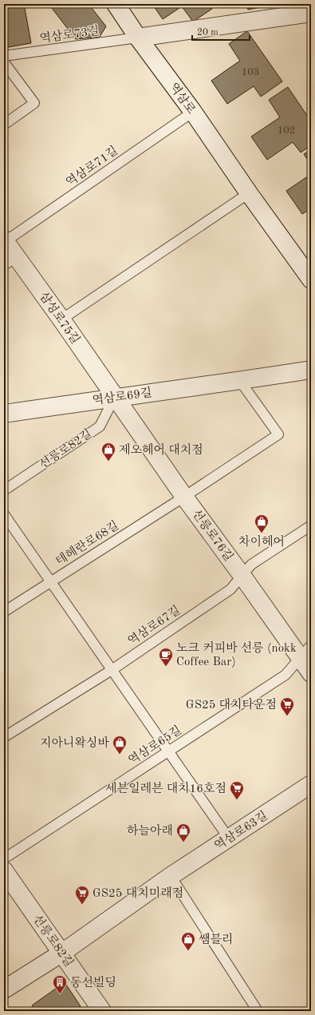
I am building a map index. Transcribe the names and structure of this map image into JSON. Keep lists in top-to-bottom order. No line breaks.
{"streets":{"street":["역삼로","삼성로75길","역삼로69길","선릉로82길","선릉로76길","역삼로63길"],"lane":["역삼로73길","역삼로71길","테헤란로68길","역삼로67길","역삼로65길"]},"crossings":[["역삼로73길","역삼로"],["역삼로","역삼로71길"],["역삼로71길","삼성로75길"],["삼성로75길","역삼로69길"],["삼성로75길","선릉로82길"],["삼성로75길","선릉로76길"],["역삼로69길","선릉로82길"],["역삼로69길","선릉로76길"],["선릉로82길","선릉로76길"],["선릉로82길","역삼로63길"],["선릉로76길","테헤란로68길"],["선릉로76길","역삼로67길"],["선릉로76길","역삼로65길"]],"places":{"shop":["제오헤어 대치점","차이헤어","지아니왁싱바","하늘아래","쌤블리"],"cafe":["노크 커피바 선릉 (nokk Coffee Bar)"],"supermarket":["GS25 대치타운점","세븐일레븐 대치16호점","GS25 대치미래점"],"building":["동선빌딩"]},"house_numbers":["103","102"],"scale_bar":"20 m"}
